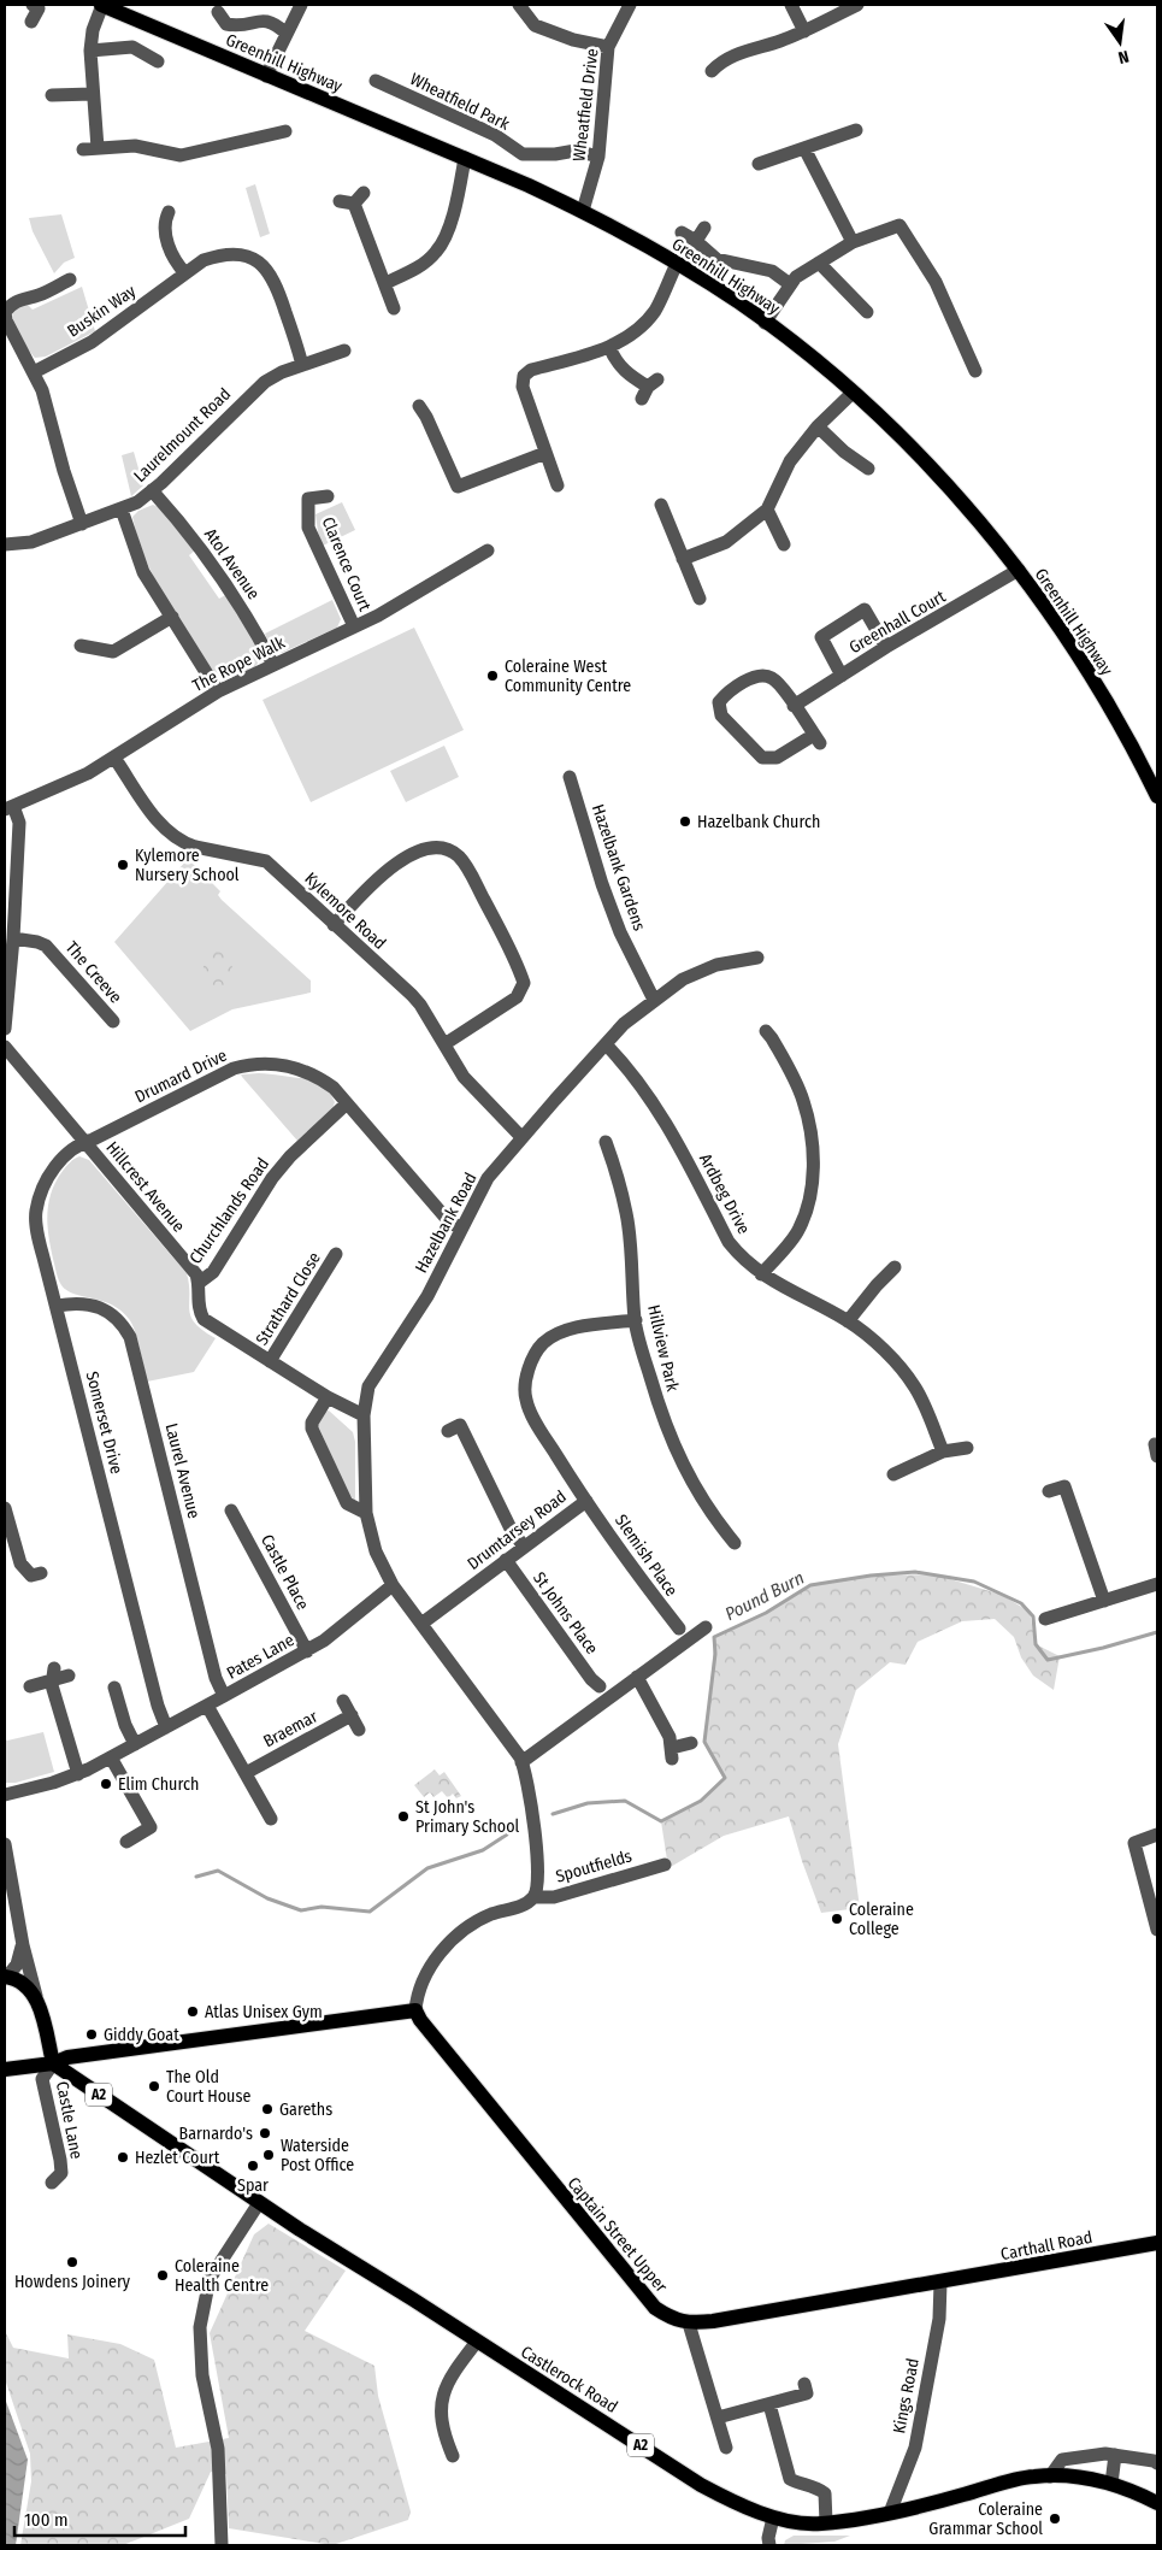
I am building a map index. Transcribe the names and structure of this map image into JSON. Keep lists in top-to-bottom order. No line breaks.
{"streets":{"main road":["Greenhill Highway","A2","Captain Street Upper","Carthall Road","Castlerock Road"],"street":["Wheatfield Park","Wheatfield Drive","Buskin Way","Laurelmount Road","Atol Avenue","Clarence Court","Greenhall Court","The Rope Walk","Hazelbank Gardens","Kylemore Road","The Creeve","Drumard Drive","Hillcrest Avenue","Ardbeg Drive","Churchlands Road","Hazelbank Road","Strathard Close","Hillview Park","Somerset Drive","Laurel Avenue","Drumtarsey Road","Slemish Place","Castle Place","St Johns Place","Pates Lane","Braemar","Spoutfields","Castle Lane","Kings Road"]},"crossings":[["Greenhill Highway","Wheatfield Drive"],["Greenhill Highway","Greenhall Court"],["Wheatfield Park","Wheatfield Drive"],["Buskin Way","Laurelmount Road"],["Laurelmount Road","Atol Avenue"],["Atol Avenue","The Rope Walk"],["Clarence Court","The Rope Walk"],["The Rope Walk","Kylemore Road"],["Hazelbank Gardens","Hazelbank Road"],["Kylemore Road","Hazelbank Road"],["Drumard Drive","Hillcrest Avenue"],["Drumard Drive","Churchlands Road"],["Drumard Drive","Hazelbank Road"],["Drumard Drive","Somerset Drive"],["Hillcrest Avenue","Churchlands Road"],["Hillcrest Avenue","Somerset Drive"],["Ardbeg Drive","Hazelbank Road"],["Churchlands Road","Hazelbank Road"],["Churchlands Road","Strathard Close"],["Hazelbank Road","Drumtarsey Road"],["Hazelbank Road","Pates Lane"],["Hazelbank Road","Spoutfields"],["Hillview Park","Drumtarsey Road"],["Somerset Drive","Laurel Avenue"],["Somerset Drive","Pates Lane"],["Laurel Avenue","Pates Lane"],["Drumtarsey Road","Slemish Place"],["Drumtarsey Road","St Johns Place"],["Castle Place","Pates Lane"],["Castle Lane","Castlerock Road"],["Captain Street Upper","Carthall Road"],["Captain Street Upper","Kings Road"],["Carthall Road","Kings Road"],["Castlerock Road","Kings Road"]],"water":["Pound Burn"],"places":["Coleraine West Community Centre","Hazelbank Church","Kylemore Nursery School","Elim Church","St John's Primary School","Coleraine College","Atlas Unisex Gym","Giddy Goat","The Old Court House","Gareths","Barnardo's","Waterside Post Office","Hezlet Court","Spar","Howdens Joinery","Coleraine Health Centre","Coleraine Grammar School"],"scale_bar":"100 m","north":"bottom"}
